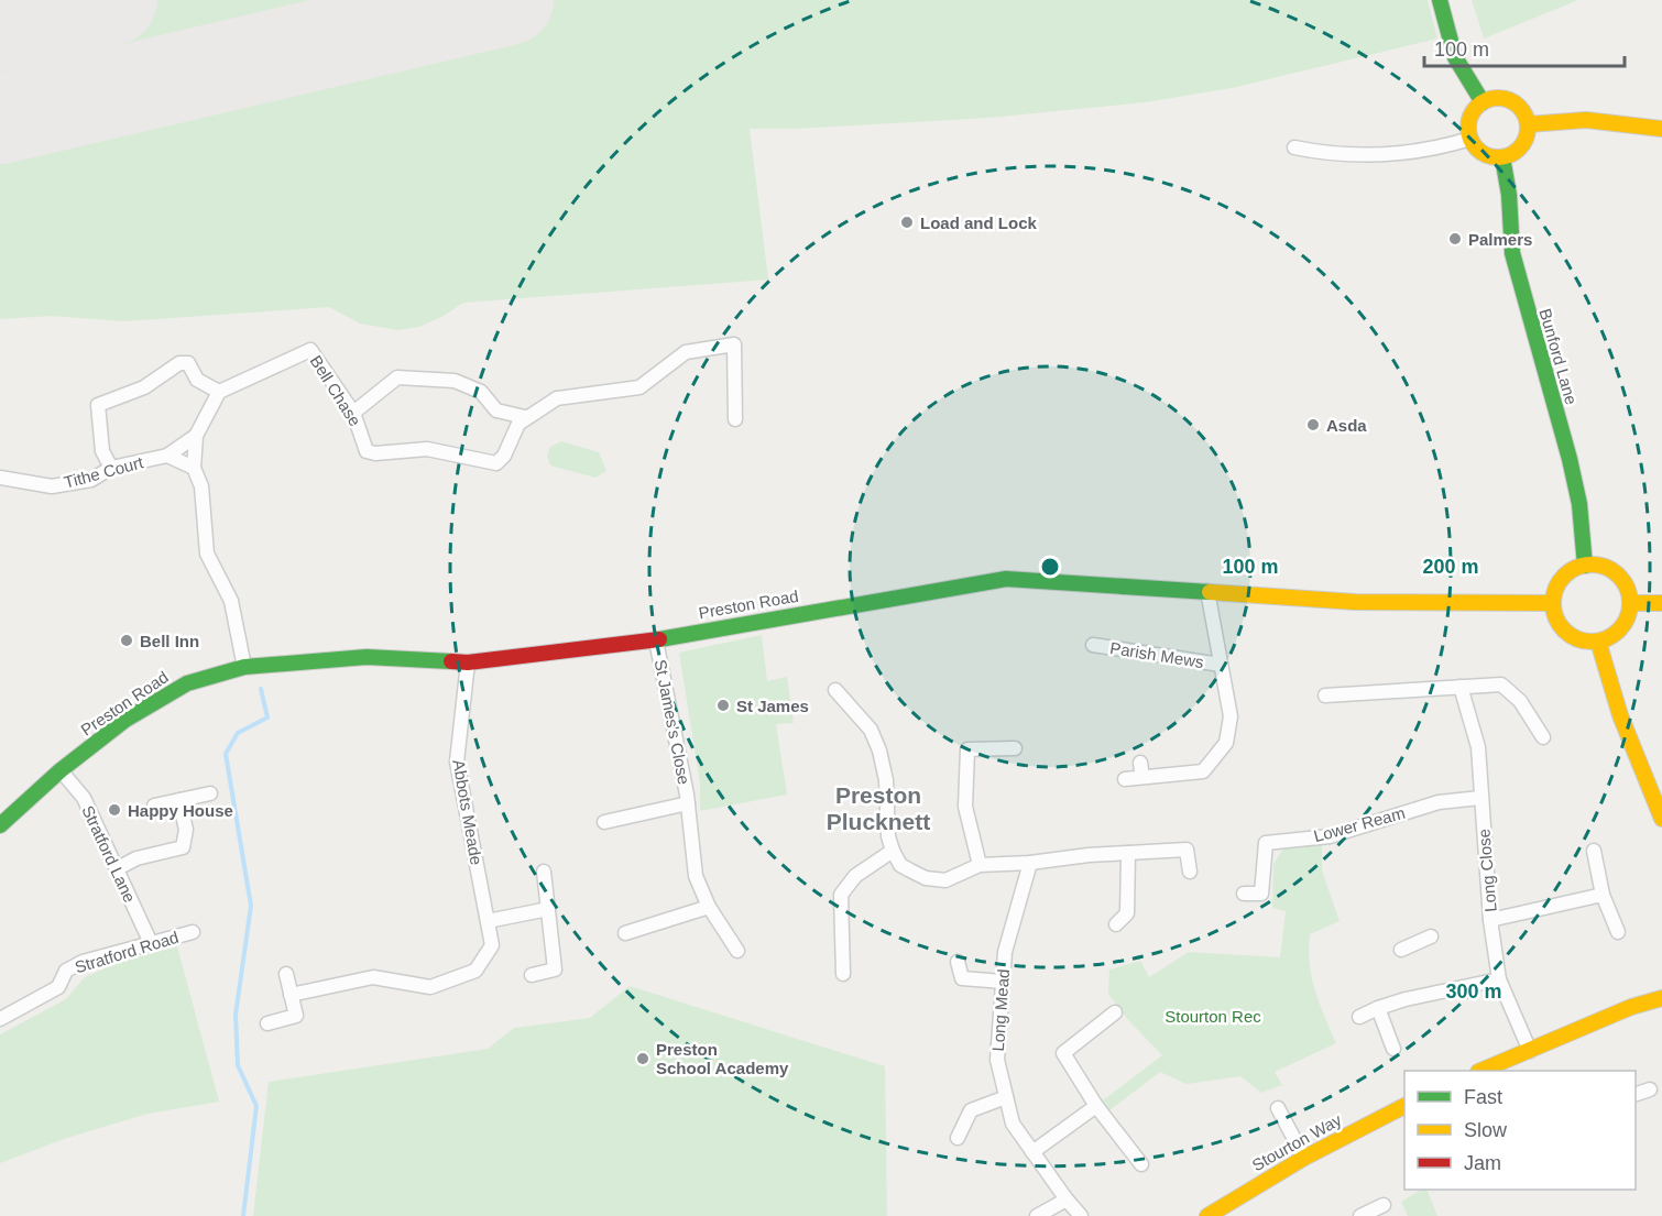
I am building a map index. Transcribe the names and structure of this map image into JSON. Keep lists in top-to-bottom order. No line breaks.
{"streets":{"street":["Bunford Lane","Bell Chase","Tithe Court","Preston Road","Parish Mews","St James's Close","Abbots Meade","Lower Ream","Stratford Lane","Long Close","Stratford Road","Long Mead","Stourton Way"]},"crossings":[["Bunford Lane","Preston Road"],["Preston Road","St James's Close"],["Preston Road","Abbots Meade"],["Preston Road","Stratford Lane"],["Lower Ream","Long Close"],["Stratford Lane","Stratford Road"]],"districts":["Preston Plucknett"],"parks":["Stourton Rec"],"places":["Load and Lock","Palmers","Asda","Bell Inn","St James","Happy House","Preston School Academy"],"legend":["Fast","Slow","Jam"],"scale_bar":"100 m","rings":["100 m","200 m","300 m"]}
